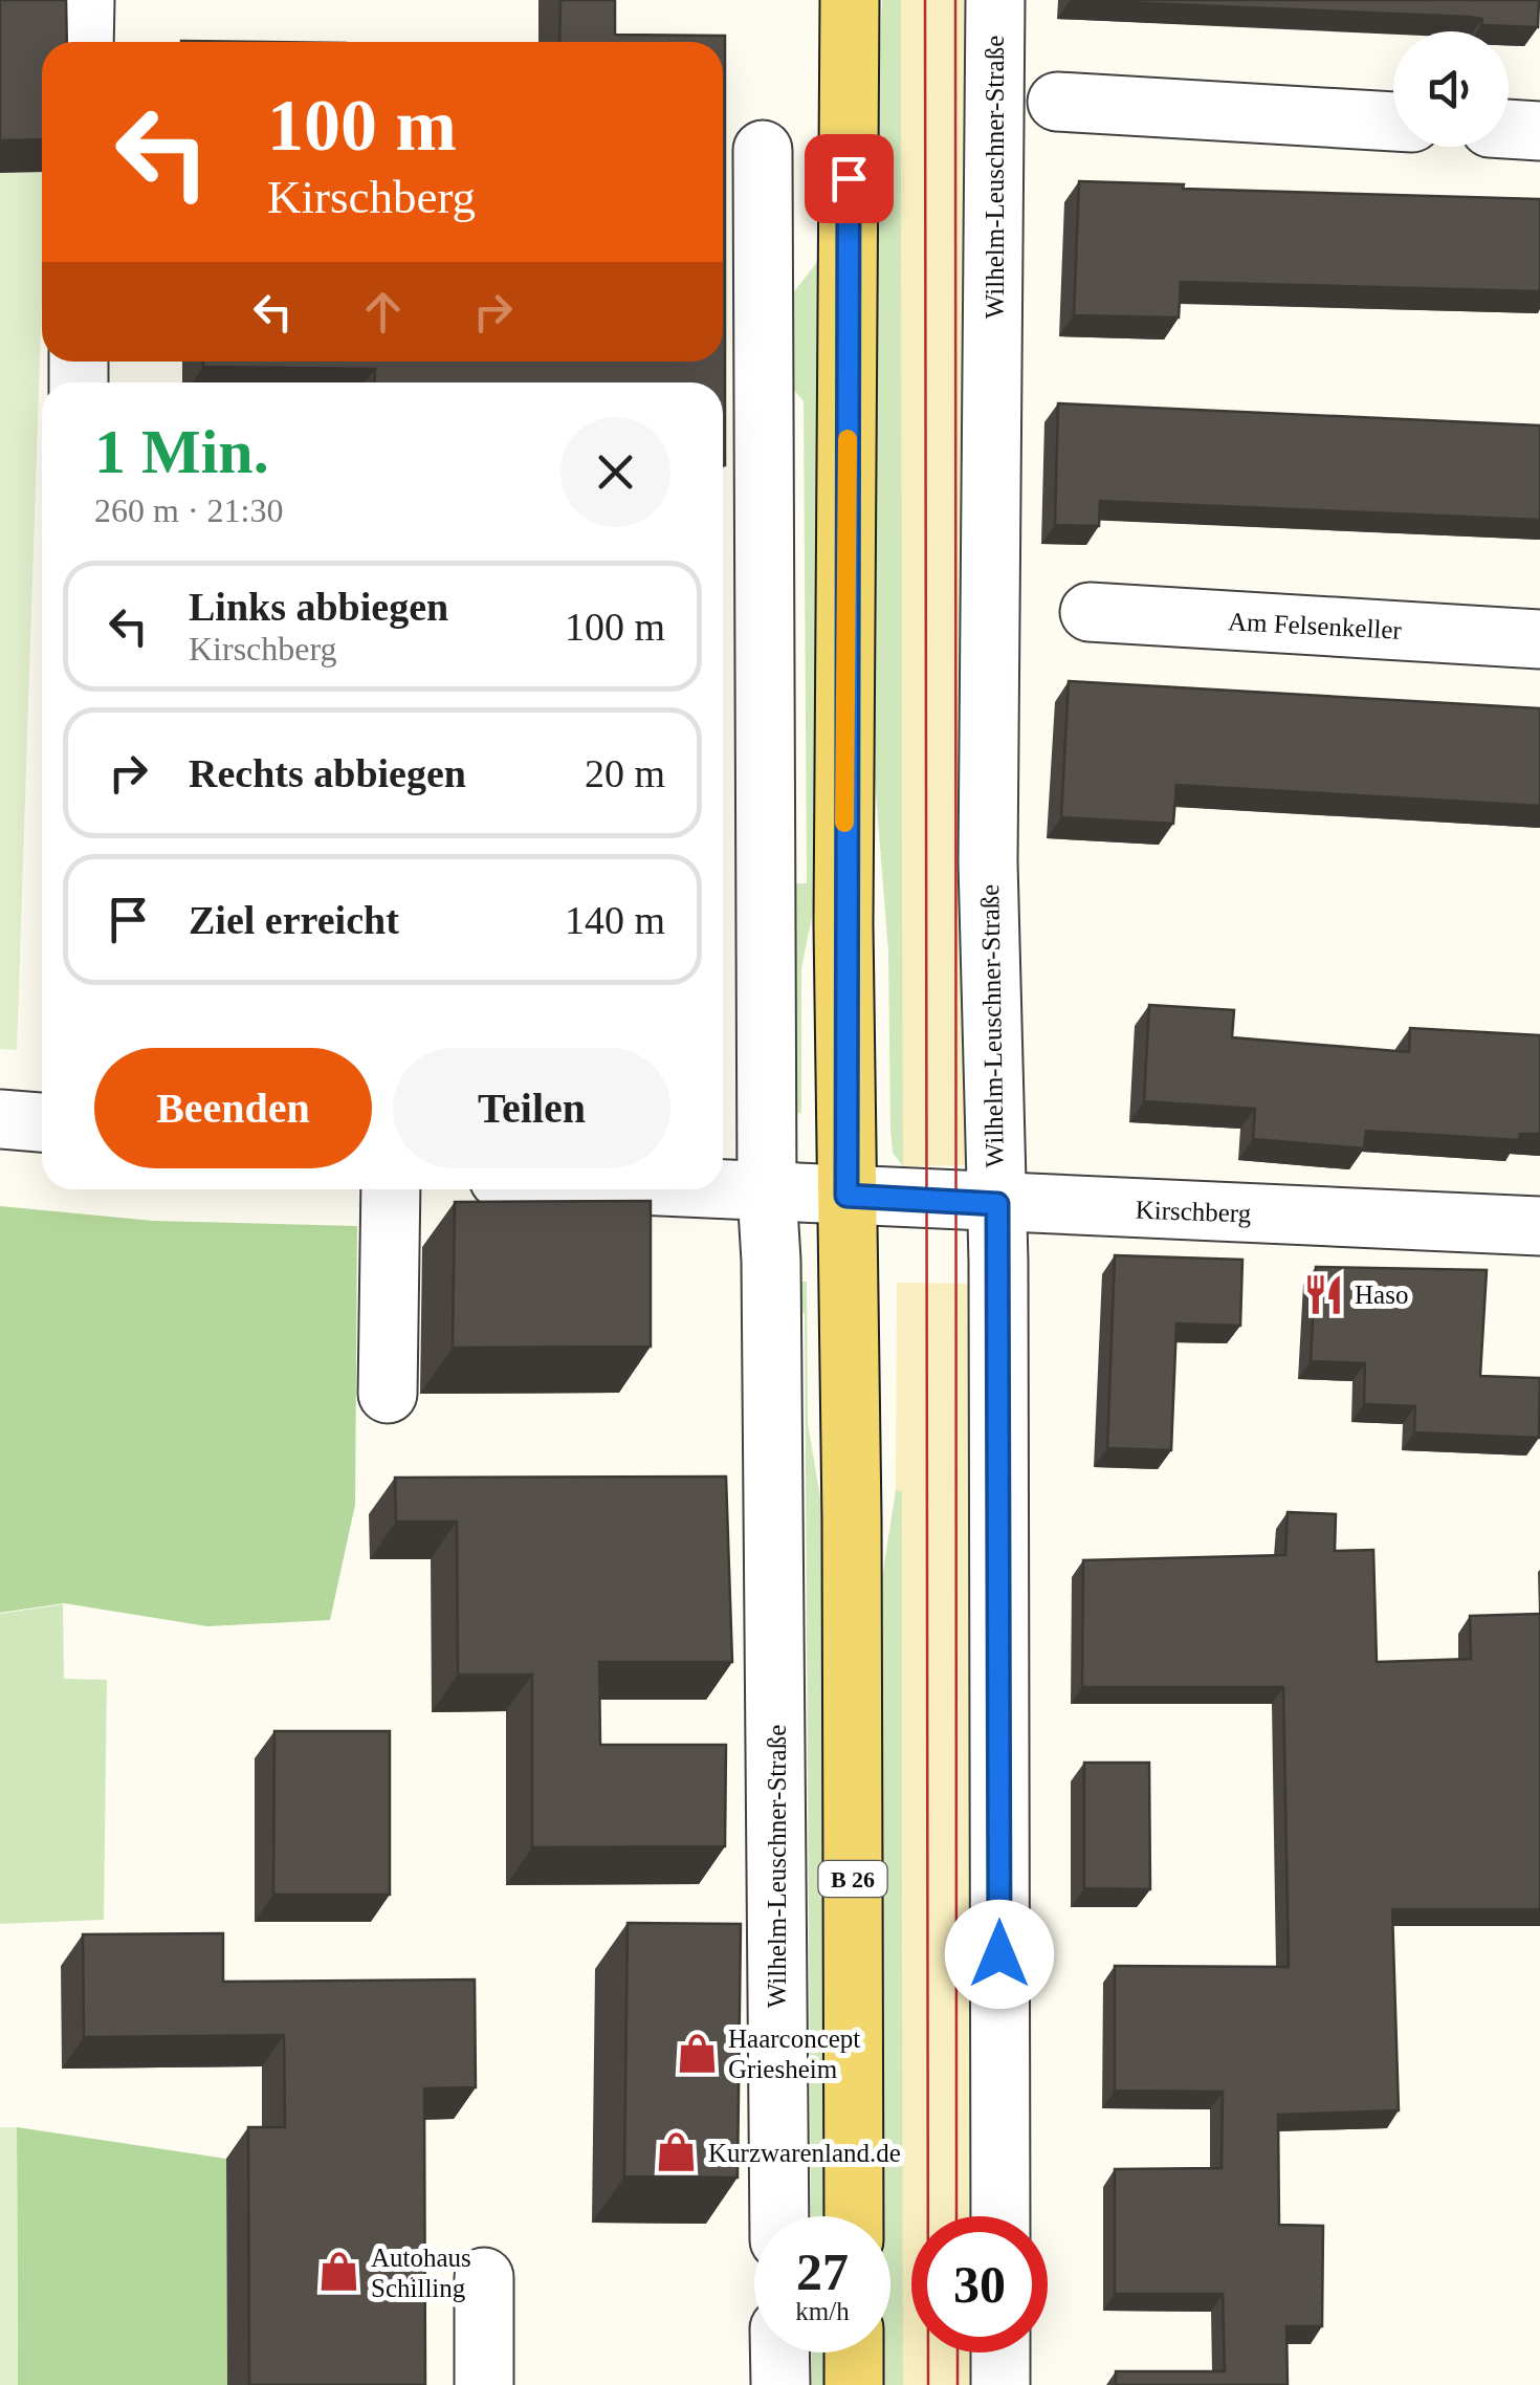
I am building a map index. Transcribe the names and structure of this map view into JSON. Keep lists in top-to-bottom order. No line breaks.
{"streets":{"main road":["B 26"],"street":["Wilhelm-Leuschner-Straße","Am Felsenkeller","Kirschberg"]},"crossings":[["Wilhelm-Leuschner-Straße","Kirschberg"],["Kirschberg","B 26"]],"places":{"restaurant":["Haso"],"shop":["Haarconcept Griesheim","Kurzwarenland.de","Autohaus Schilling"]},"page":{"turn":["100 m","Kirschberg"],"heading":["1 Min.","260 m · 21:30"],"list":[{"name":"Links abbiegen","note":"Kirschberg","value":"100 m"},{"name":"Rechts abbiegen","value":"20 m"},{"name":"Ziel erreicht","value":"140 m"}],"buttons":["Beenden","Teilen"],"speed":"27 km/h","limit":"30"}}
